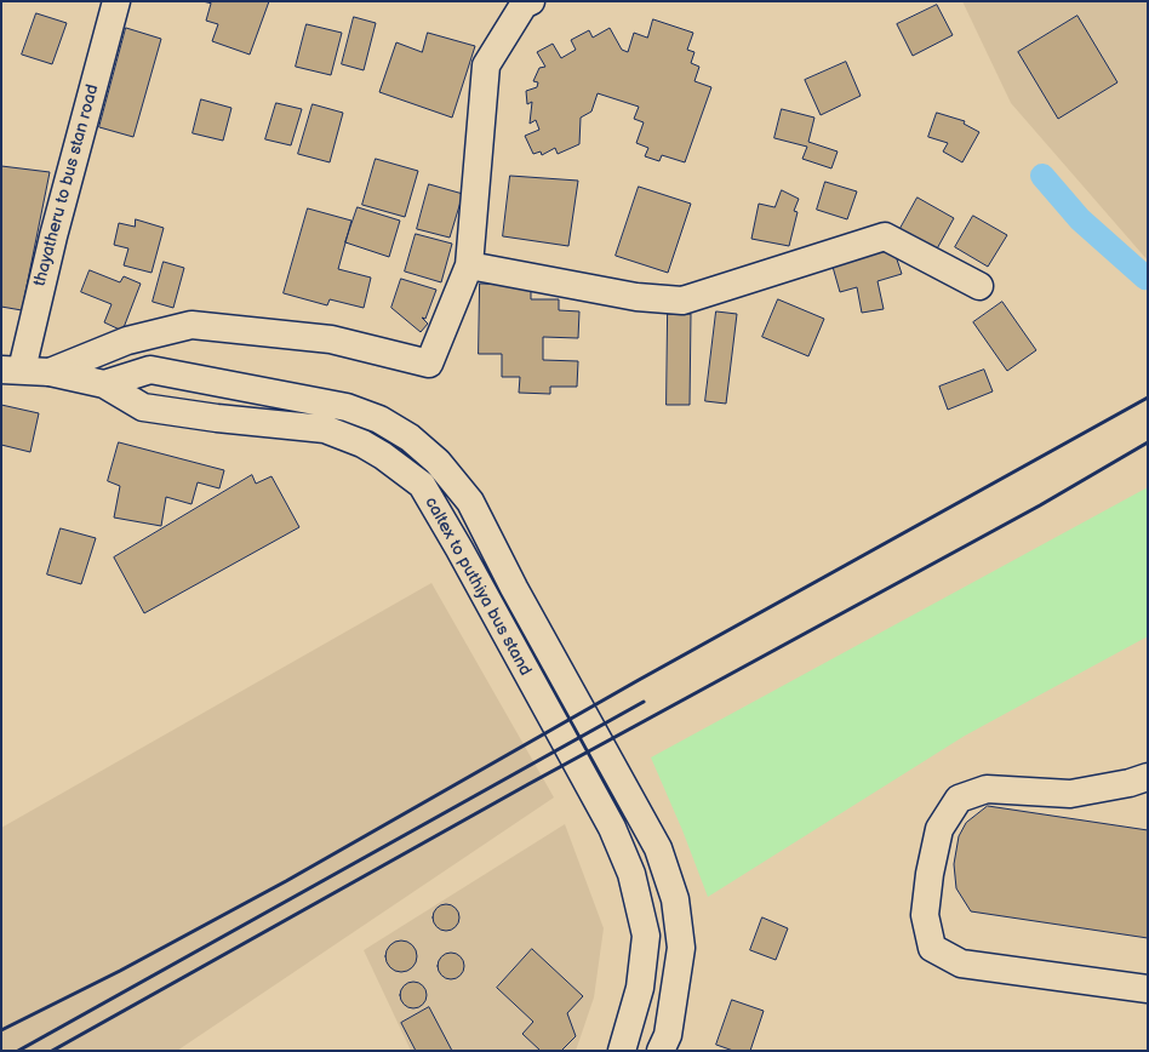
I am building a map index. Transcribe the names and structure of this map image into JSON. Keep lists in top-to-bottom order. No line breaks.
{"streets":{"main road":["thayatheru to bus stan road","caltex to puthiya bus stand"]},"crossings":[["thayatheru to bus stan road","caltex to puthiya bus stand"]]}
